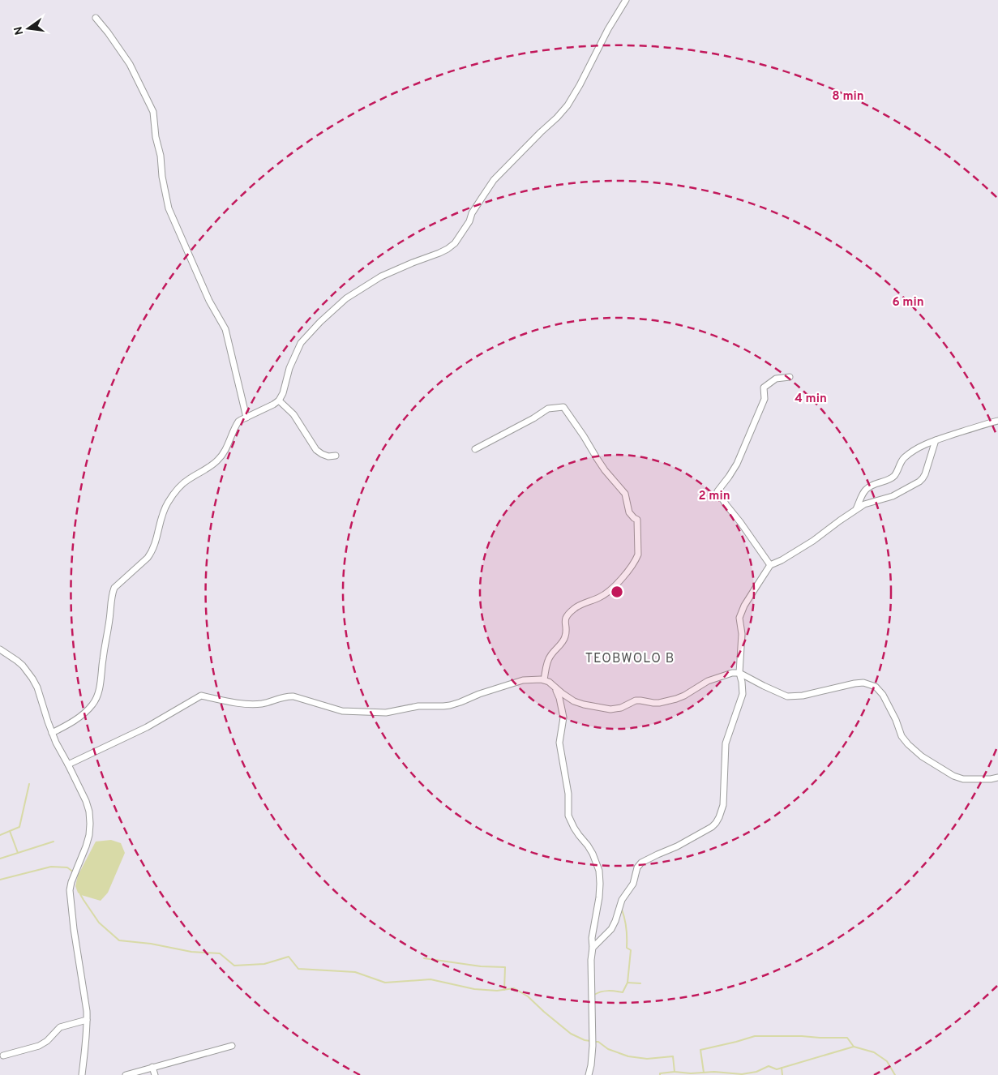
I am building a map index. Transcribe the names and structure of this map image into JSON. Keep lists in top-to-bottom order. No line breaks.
{"districts":["TEOBWOLO B"],"north":"left","rings":["8 min","6 min","4 min","2 min"]}
